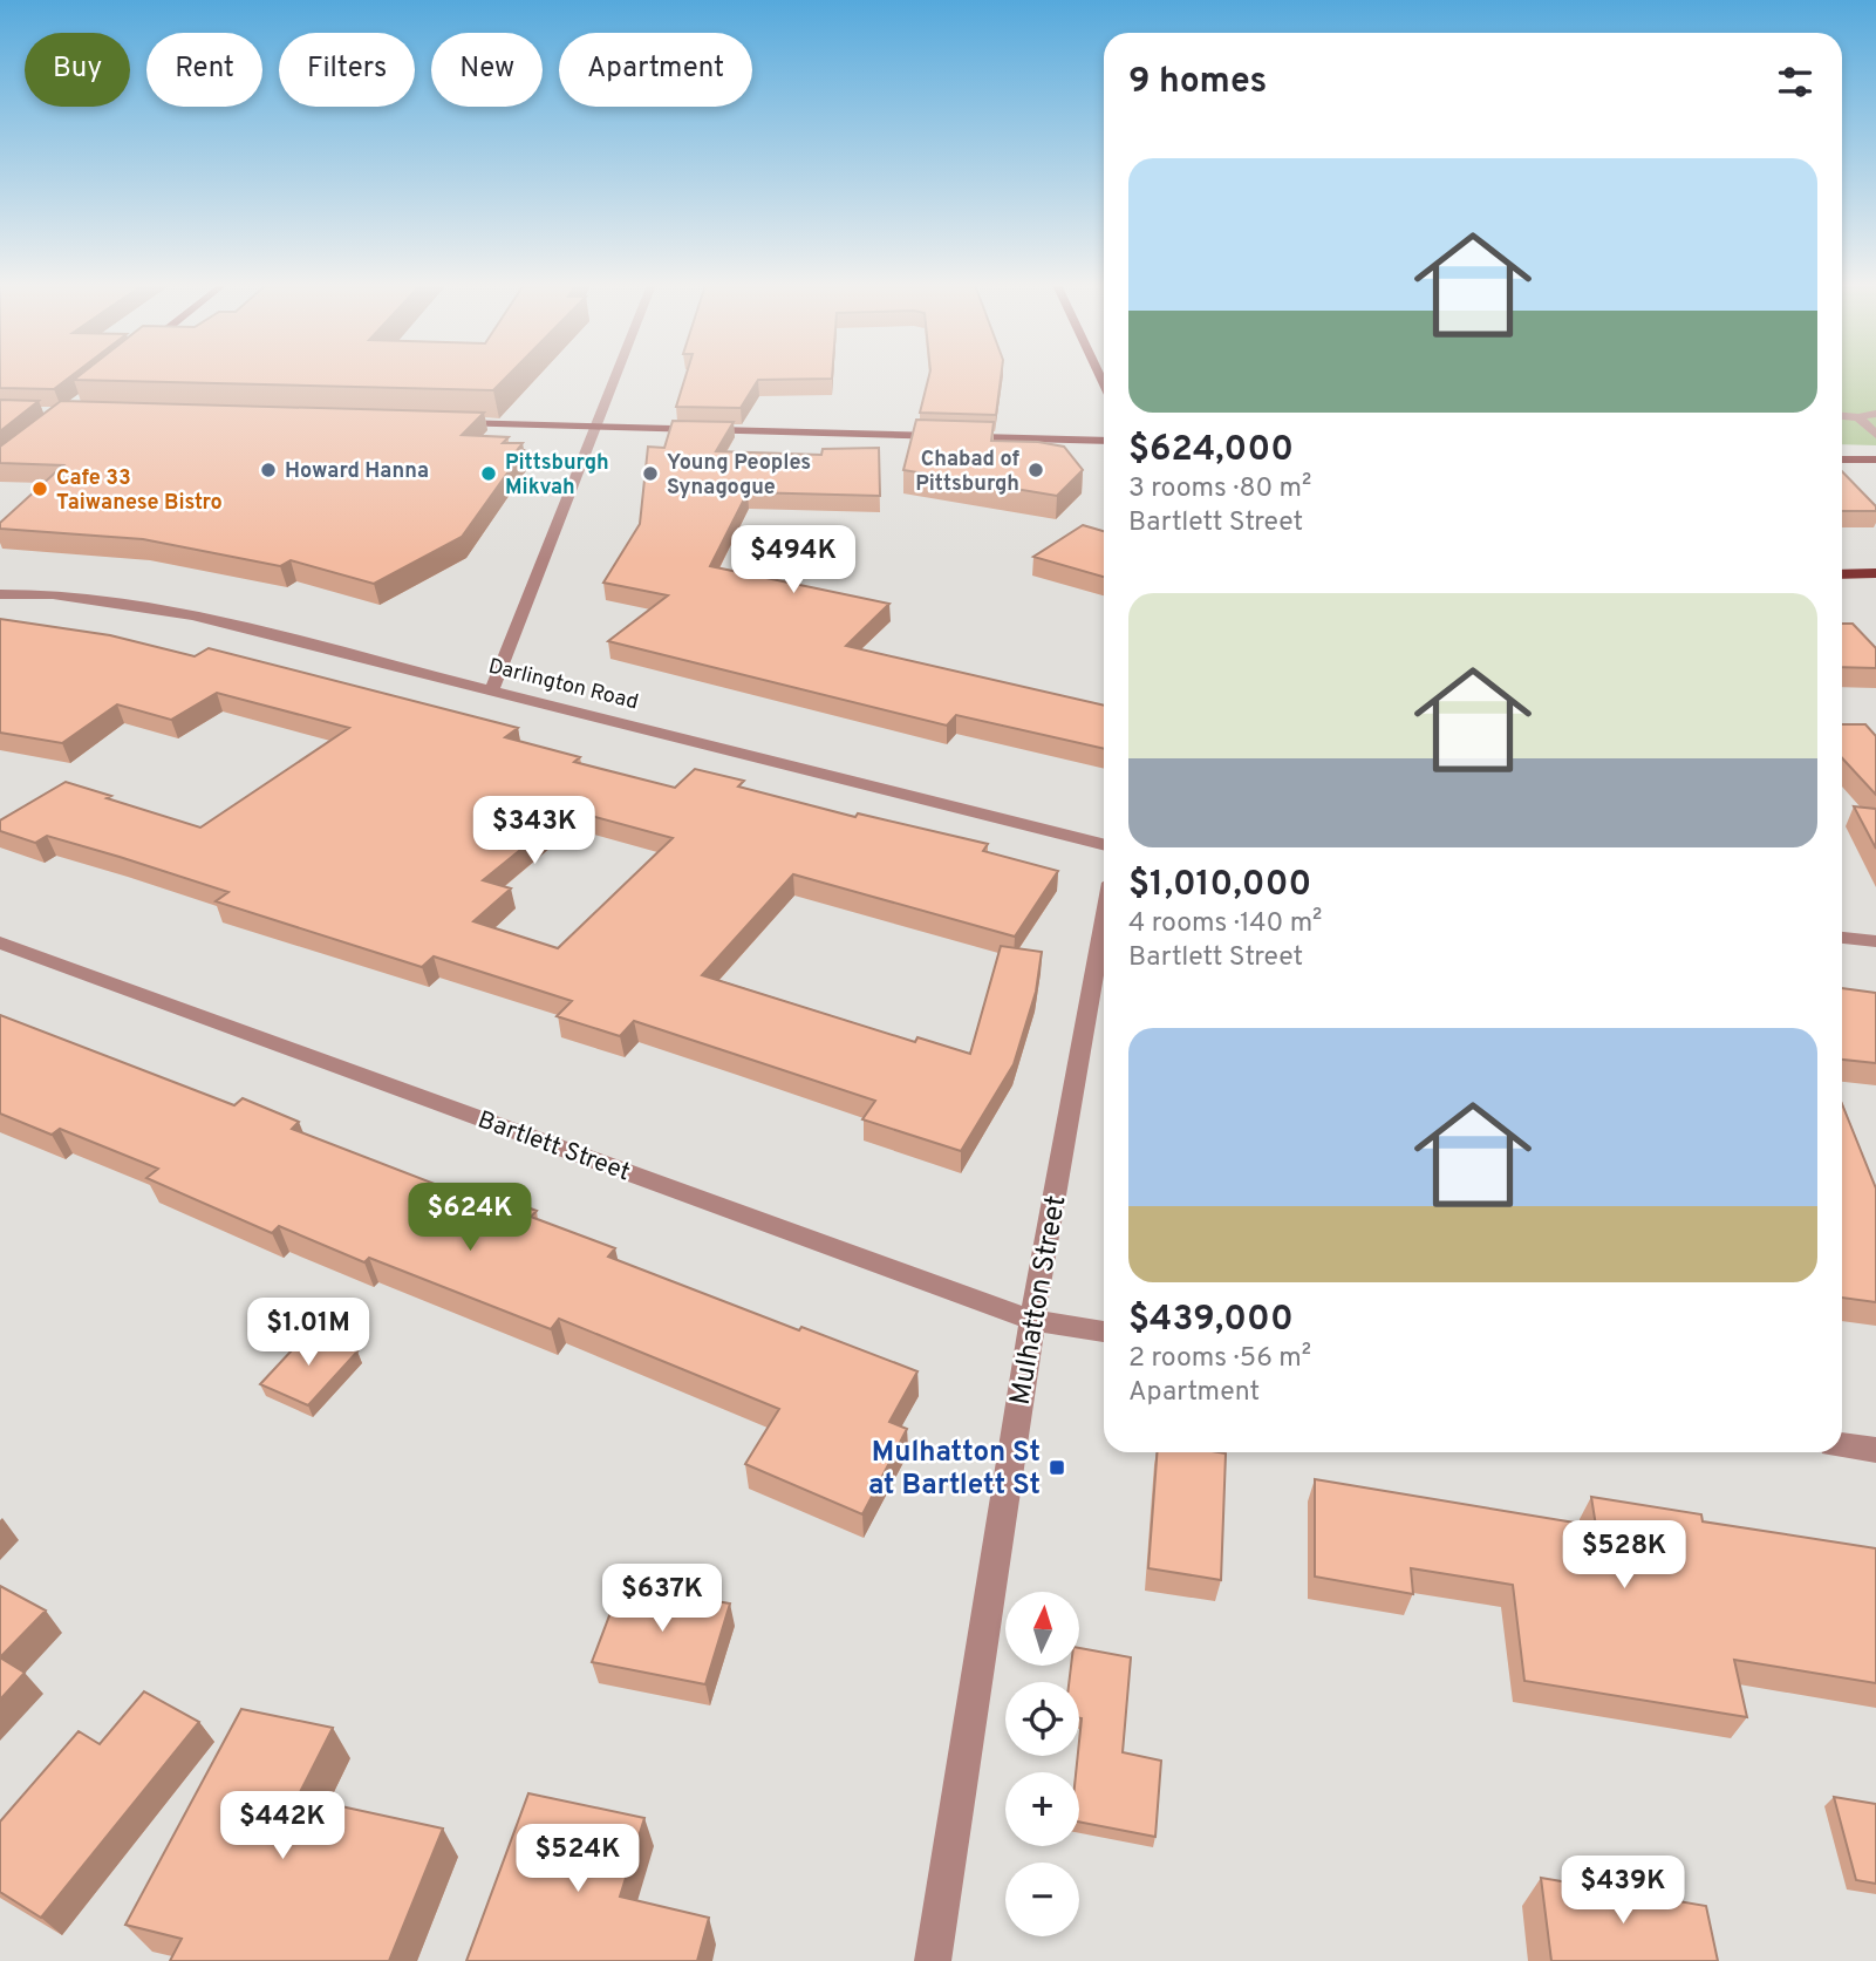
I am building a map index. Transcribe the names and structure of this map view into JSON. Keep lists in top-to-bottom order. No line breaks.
{"streets":{"street":["Darlington Road","Bartlett Street","Mulhatton Street"]},"crossings":[["Bartlett Street","Mulhatton Street"]],"places":{"other":["Howard Hanna","Chabad of Pittsburgh","Pittsburgh Mikvah","Young Peoples Synagogue","Cafe 33 Taiwanese Bistro"],"transit":["Mulhatton St at Bartlett St"]},"north":"top","page":{"chip":["Buy","Rent","Filters","New","Apartment"],"heading":"9 homes","list":[{"name":"$624,000","note":"3 rooms · 80 m² · Bartlett Street"},{"name":"$1,010,000","note":"4 rooms · 140 m² · Bartlett Street"},{"name":"$439,000","note":"2 rooms · 56 m² · Apartment"}],"price":["$494K","$343K","$624K","$1.01M","$528K","$637K","$442K","$524K","$439K"],"map_buttons":["+","−"]}}
